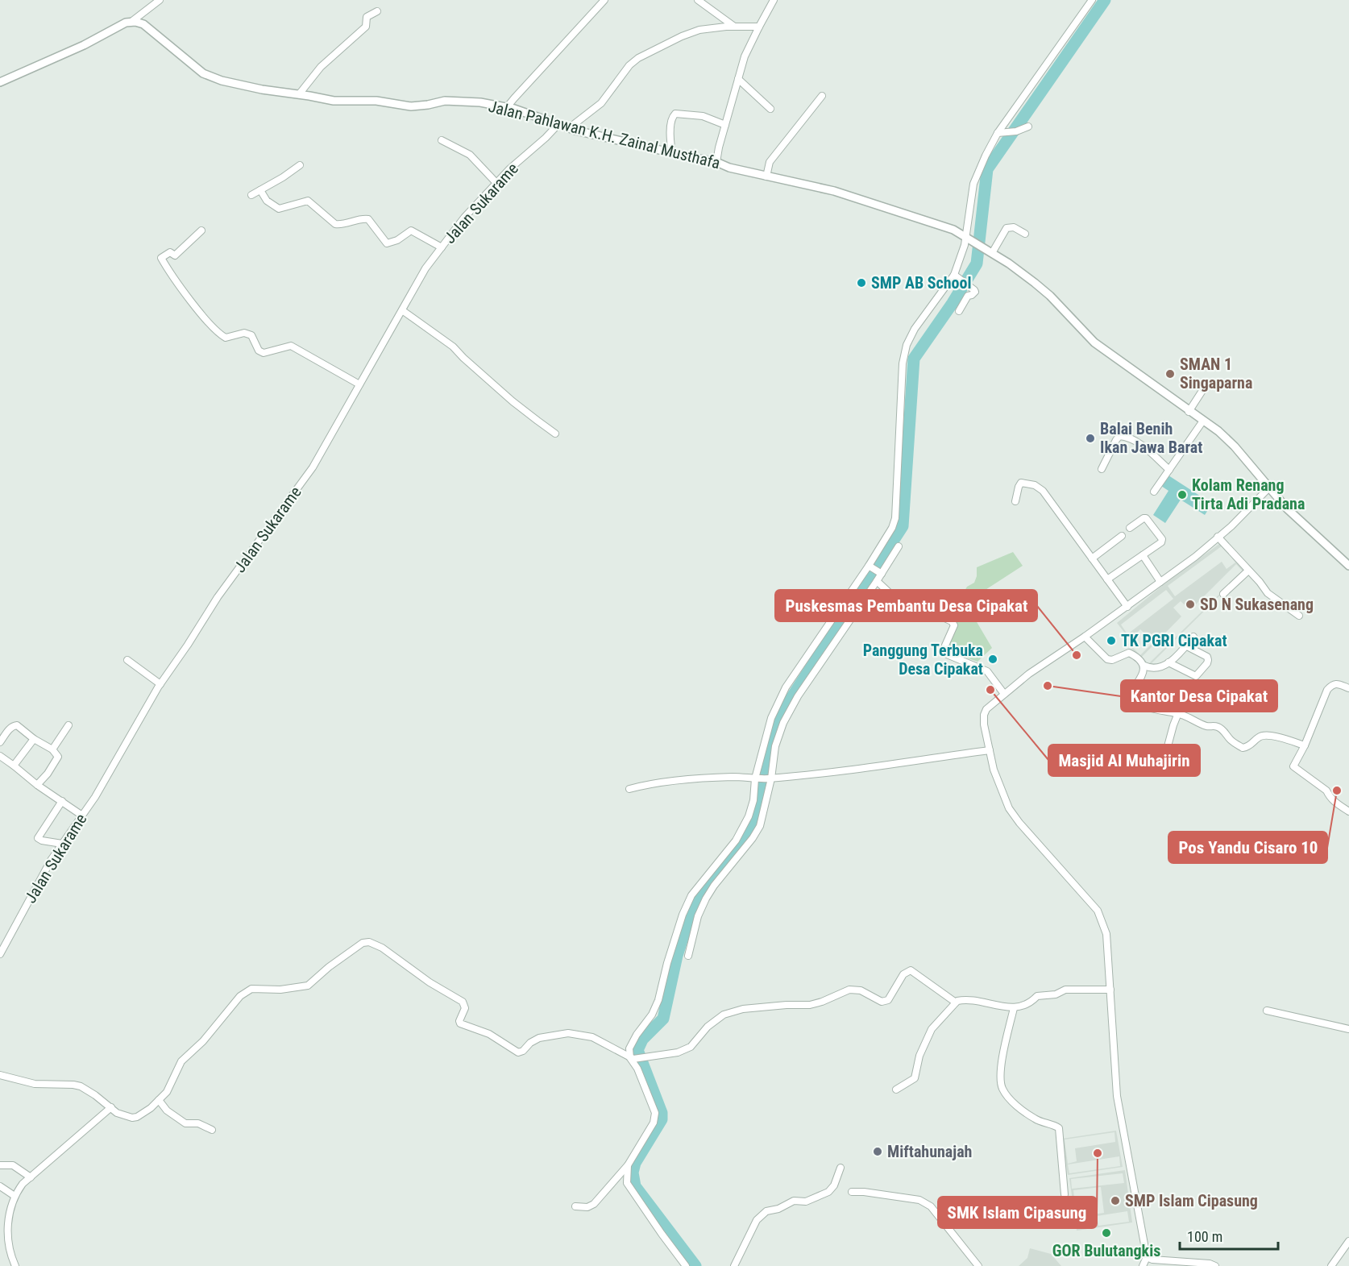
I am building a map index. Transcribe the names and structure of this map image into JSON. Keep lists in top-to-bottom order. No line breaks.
{"streets":{"street":["Jalan Pahlawan K.H. Zainal Musthafa","Jalan Sukarame"]},"crossings":[["Jalan Pahlawan K.H. Zainal Musthafa","Jalan Sukarame"]],"places":["SMP AB School","SMAN 1 Singaparna","Balai Benih Ikan Jawa Barat","Kolam Renang Tirta Adi Pradana","SD N Sukasenang","TK PGRI Cipakat","Puskesmas Pembantu Desa Cipakat","Panggung Terbuka Desa Cipakat","Kantor Desa Cipakat","Masjid Al Muhajirin","Pos Yandu Cisaro 10","Miftahunajah","SMK Islam Cipasung","SMP Islam Cipasung","GOR Bulutangkis"],"scale_bar":"100 m"}
